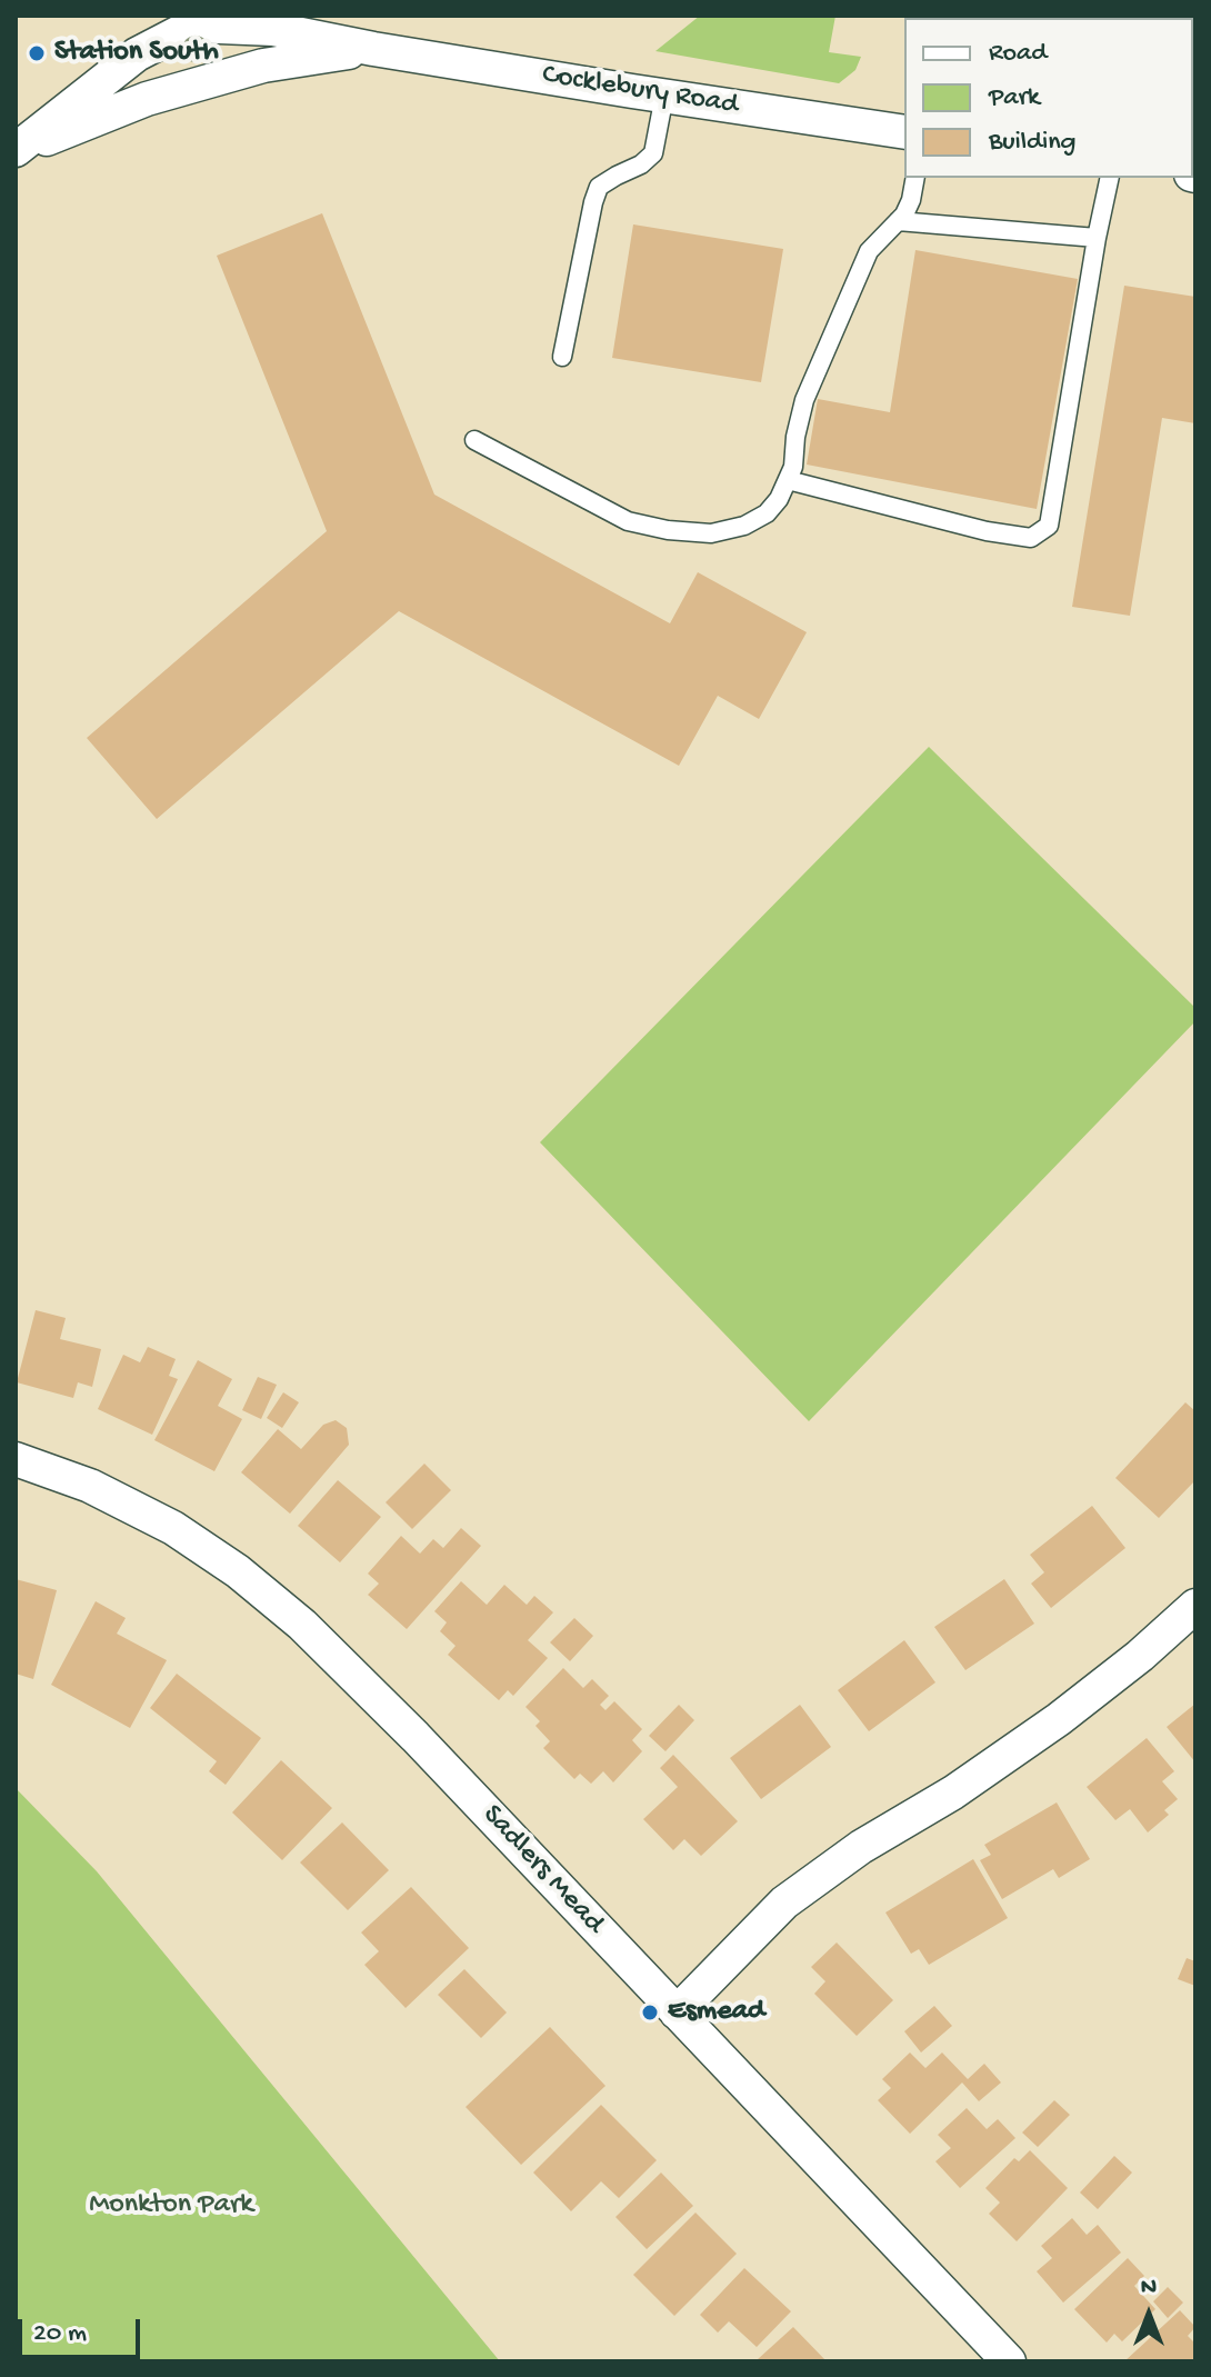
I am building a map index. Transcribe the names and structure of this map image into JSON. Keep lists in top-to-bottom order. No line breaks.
{"streets":{"street":["Cocklebury Road","Sadlers Mead"]},"parks":["Monkton Park"],"places":["Station South","Esmead"],"legend":["Road","Park","Building"],"scale_bar":"20 m","north":"top"}
